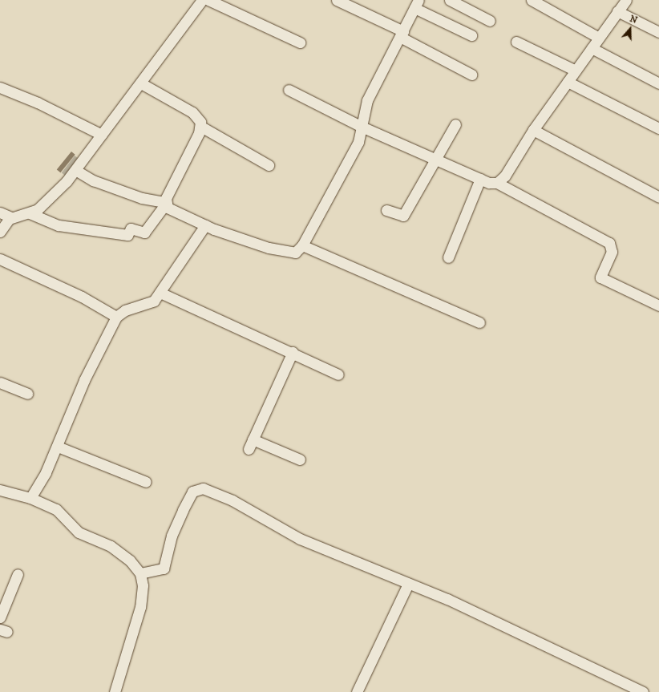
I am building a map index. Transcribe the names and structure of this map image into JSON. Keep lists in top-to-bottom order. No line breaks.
{"north":"top"}
